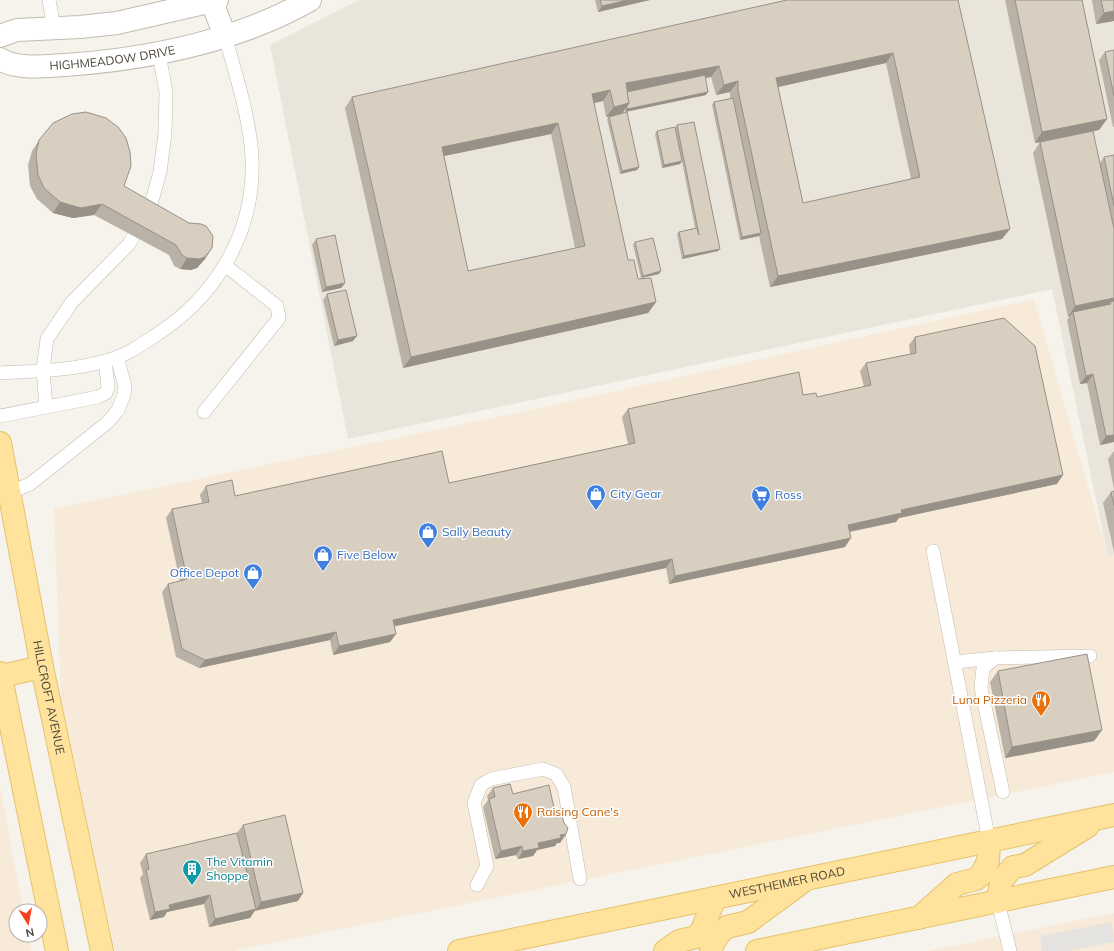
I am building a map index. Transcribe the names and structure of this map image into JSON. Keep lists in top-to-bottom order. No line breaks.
{"streets":{"main road":["HILLCROFT AVENUE","WESTHEIMER ROAD"],"street":["HIGHMEADOW DRIVE"]},"places":{"shop":["City Gear","Sally Beauty","Five Below","Office Depot"],"supermarket":["Ross"],"restaurant":["Luna Pizzeria","Raising Cane's"],"building":["The Vitamin Shoppe"]},"north":"bottom"}
